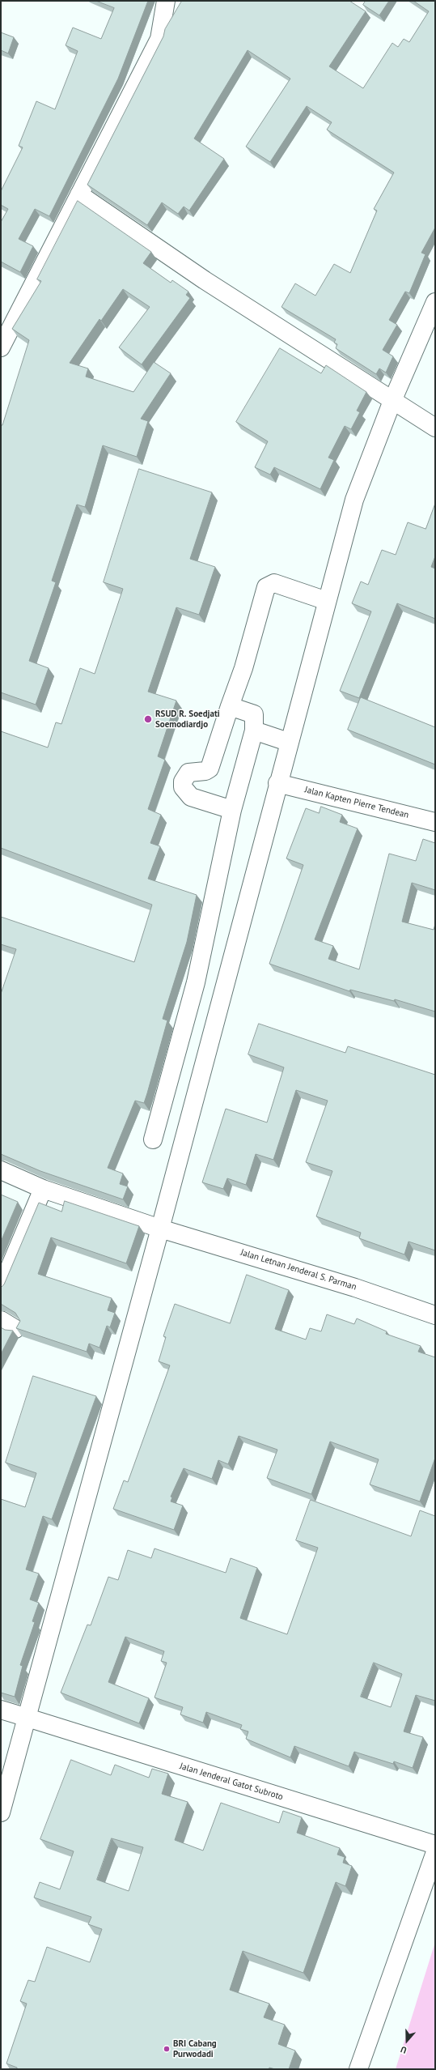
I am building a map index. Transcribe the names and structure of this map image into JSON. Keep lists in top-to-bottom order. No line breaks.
{"streets":{"main road":["Jalan Kapten Pierre Tendean","Jalan Letnan Jenderal S. Parman","Jalan Jenderal Gatot Subroto"]},"places":["RSUD R. Soedjati Soemodiardjo","BRI Cabang Purwodadi"],"north":"bottom"}
